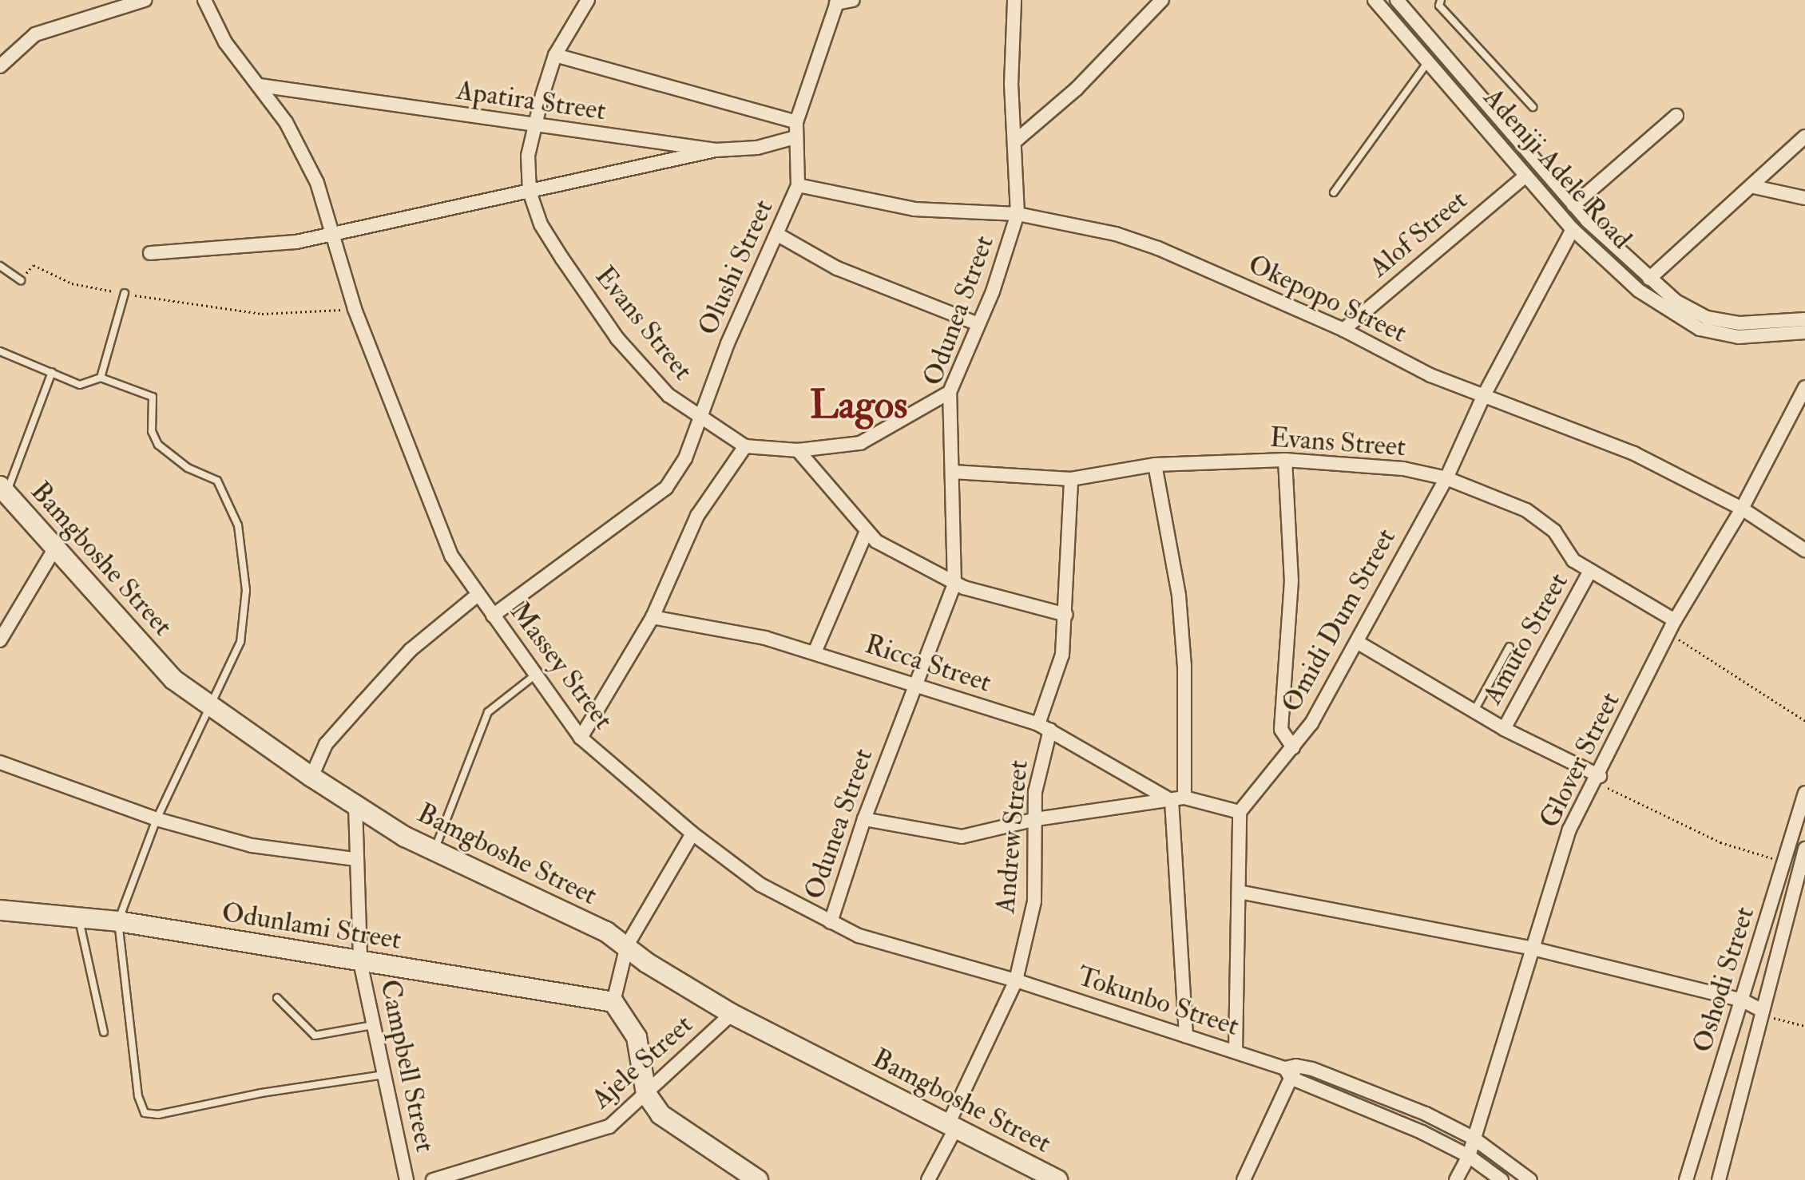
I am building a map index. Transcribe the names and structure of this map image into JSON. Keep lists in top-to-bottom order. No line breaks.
{"streets":{"main road":["Bamgboshe Street","Odunlami Street"],"street":["Apatira Street","Adeniji Adele Road","Alof Street","Olushi Street","Okepopo Street","Odunea Street","Evans Street","Omidi Dum Street","Amuto Street","Ricca Street","Massey Street","Glover Street","Andrew Street","Oshodi Street","Tokunbo Street","Ajele Street","Campbell Street"]},"crossings":[["Apatira Street","Olushi Street"],["Apatira Street","Evans Street"],["Apatira Street","Massey Street"],["Adeniji Adele Road","Alof Street"],["Adeniji Adele Road","Omidi Dum Street"],["Alof Street","Okepopo Street"],["Olushi Street","Okepopo Street"],["Olushi Street","Evans Street"],["Olushi Street","Massey Street"],["Okepopo Street","Odunea Street"],["Okepopo Street","Omidi Dum Street"],["Okepopo Street","Glover Street"],["Odunea Street","Evans Street"],["Odunea Street","Ricca Street"],["Odunea Street","Massey Street"],["Evans Street","Omidi Dum Street"],["Evans Street","Amuto Street"],["Evans Street","Glover Street"],["Evans Street","Andrew Street"],["Bamgboshe Street","Andrew Street"],["Bamgboshe Street","Ajele Street"],["Bamgboshe Street","Campbell Street"],["Ricca Street","Andrew Street"],["Massey Street","Andrew Street"],["Massey Street","Tokunbo Street"],["Glover Street","Tokunbo Street"],["Andrew Street","Tokunbo Street"],["Odunlami Street","Campbell Street"]],"districts":["Lagos"]}
